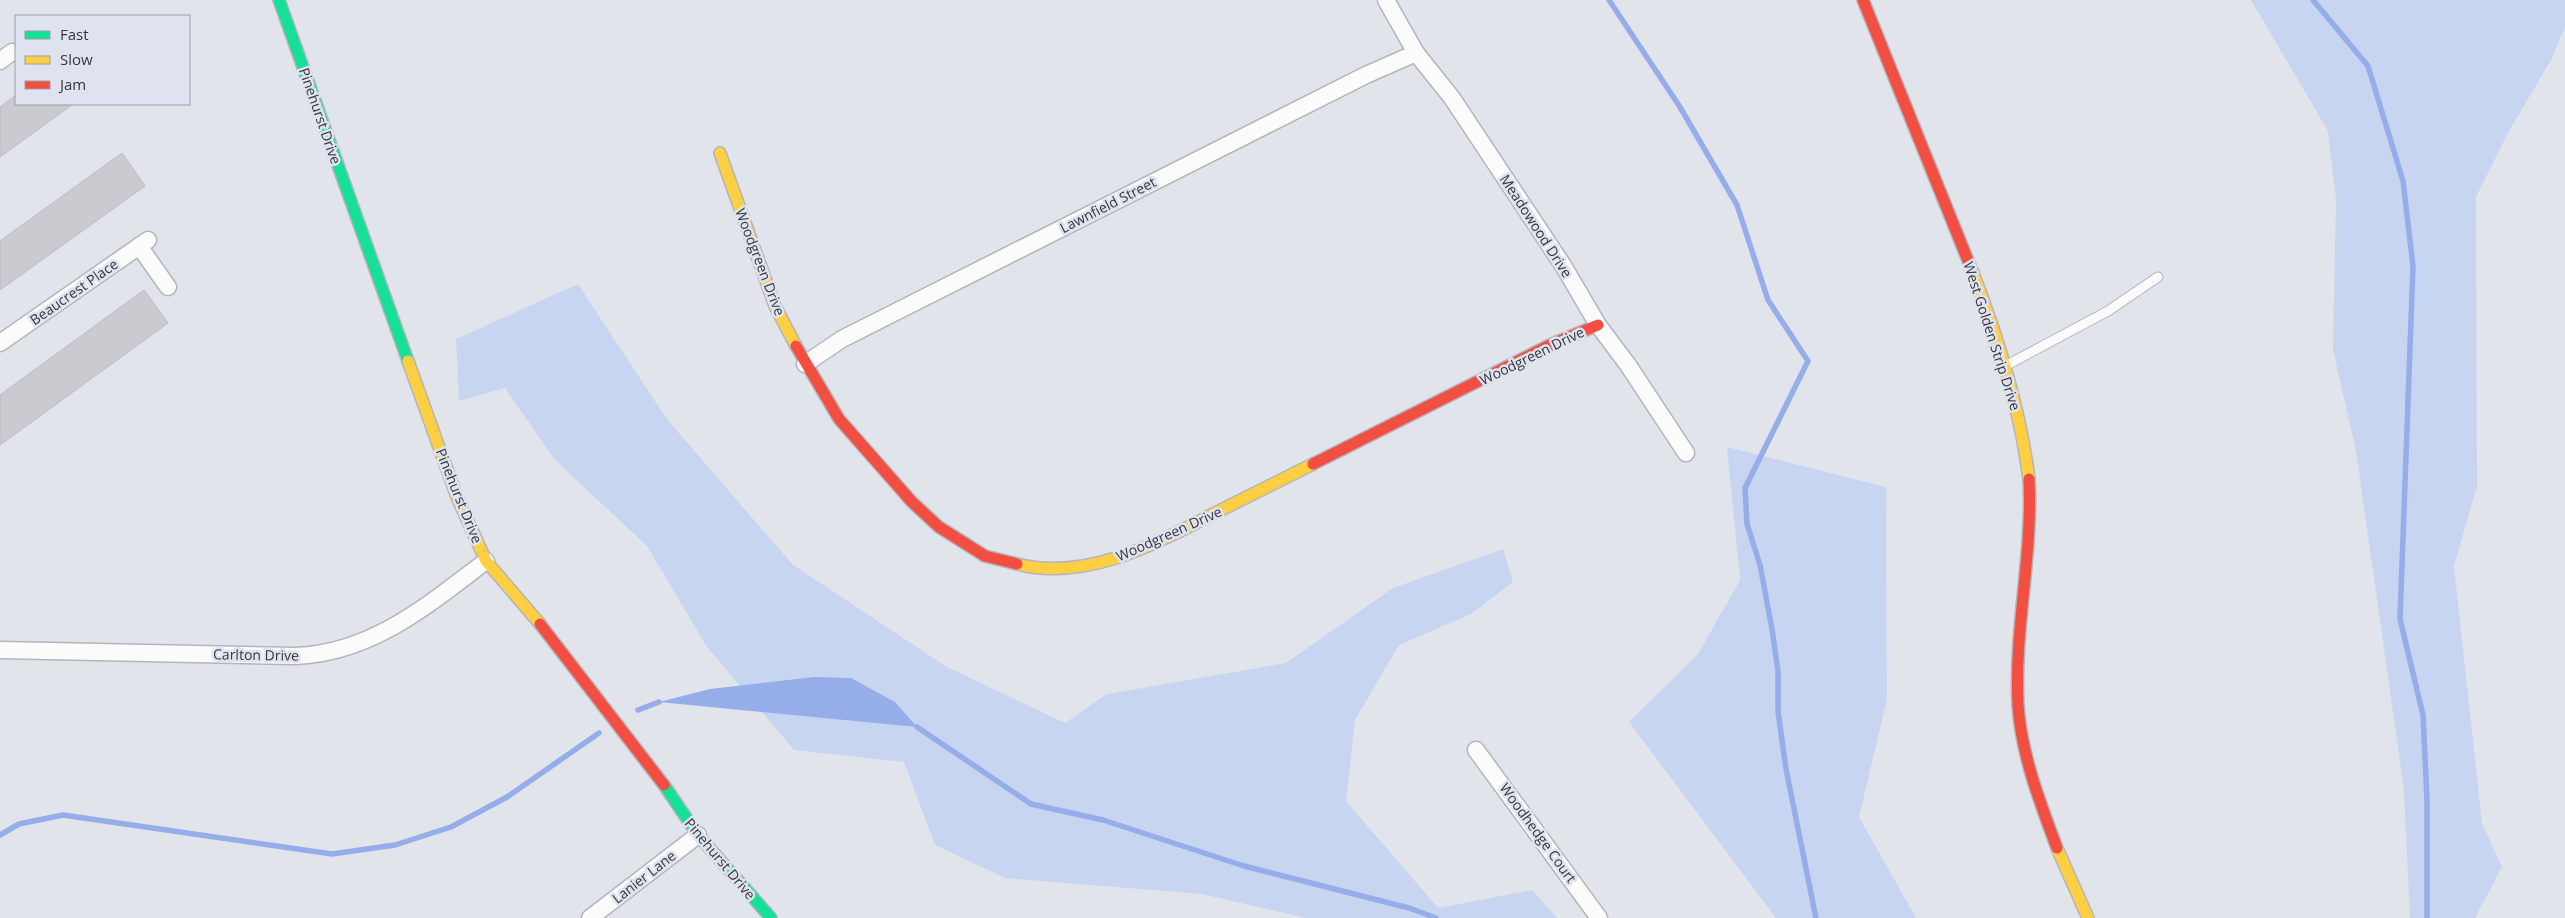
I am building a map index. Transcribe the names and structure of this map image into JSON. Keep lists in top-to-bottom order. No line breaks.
{"streets":{"street":["Pinehurst Drive","Lawnfield Street","Meadowood Drive","Woodgreen Drive","Beaucrest Place","West Golden Strip Drive","Carlton Drive","Woodhedge Court","Lanier Lane"]},"crossings":[["Pinehurst Drive","Carlton Drive"],["Pinehurst Drive","Lanier Lane"],["Lawnfield Street","Meadowood Drive"],["Lawnfield Street","Woodgreen Drive"],["Meadowood Drive","Woodgreen Drive"]],"legend":["Fast","Slow","Jam"]}
